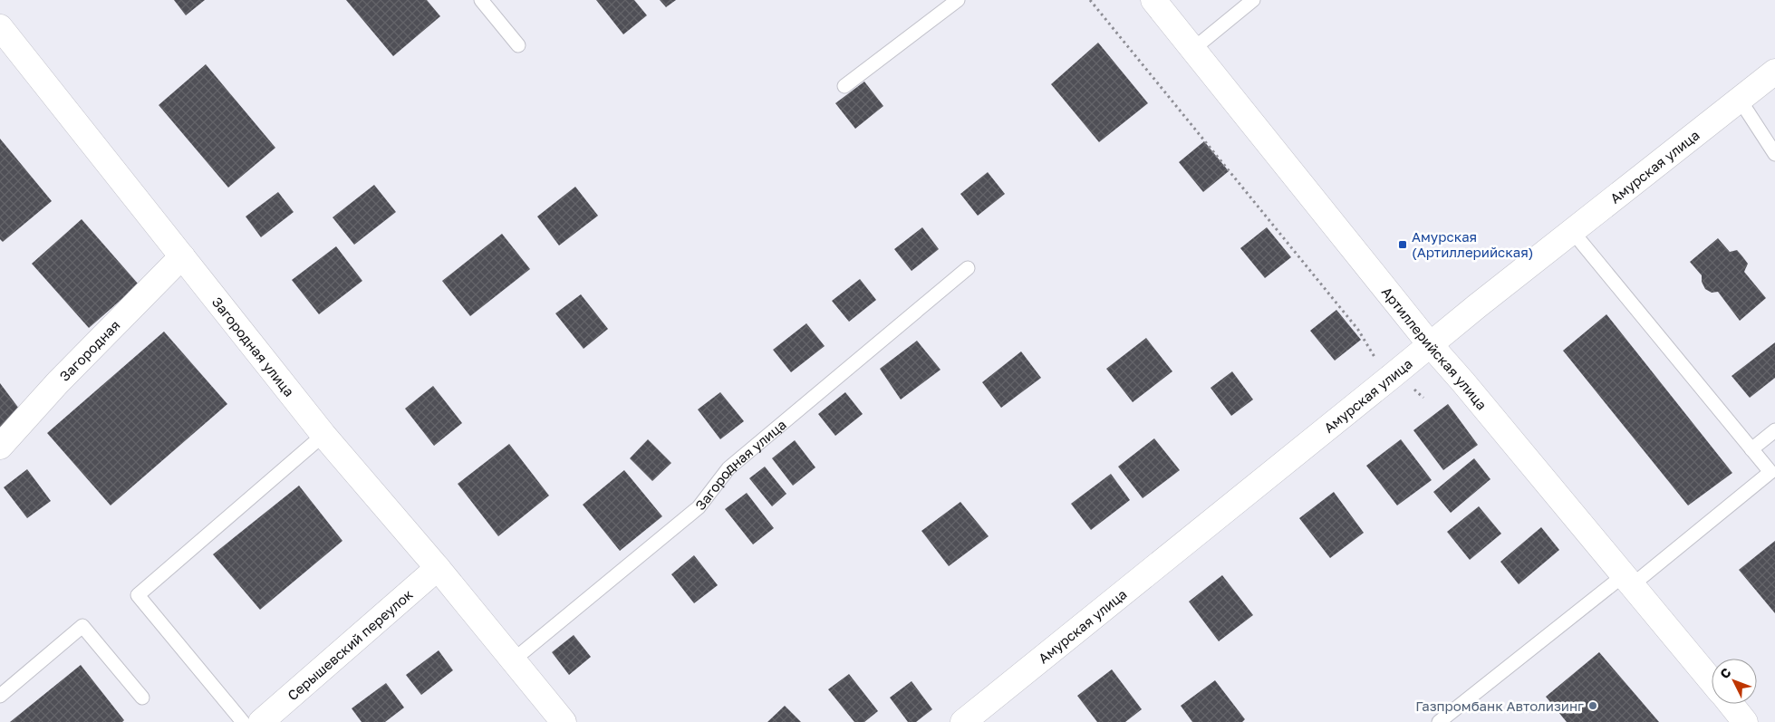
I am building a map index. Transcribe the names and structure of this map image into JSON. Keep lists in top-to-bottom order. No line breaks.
{"streets":{"street":["Амурская улица","Загородная улица","Артиллерийская улица","Загородная","Серышевский переулок"]},"crossings":[["Амурская улица","Артиллерийская улица"],["Загородная улица","Загородная"],["Загородная улица","Серышевский переулок"]],"places":{"transit":["Амурская (Артиллерийская)"],"other":["Газпромбанк Автолизинг"]},"north":"top left"}
